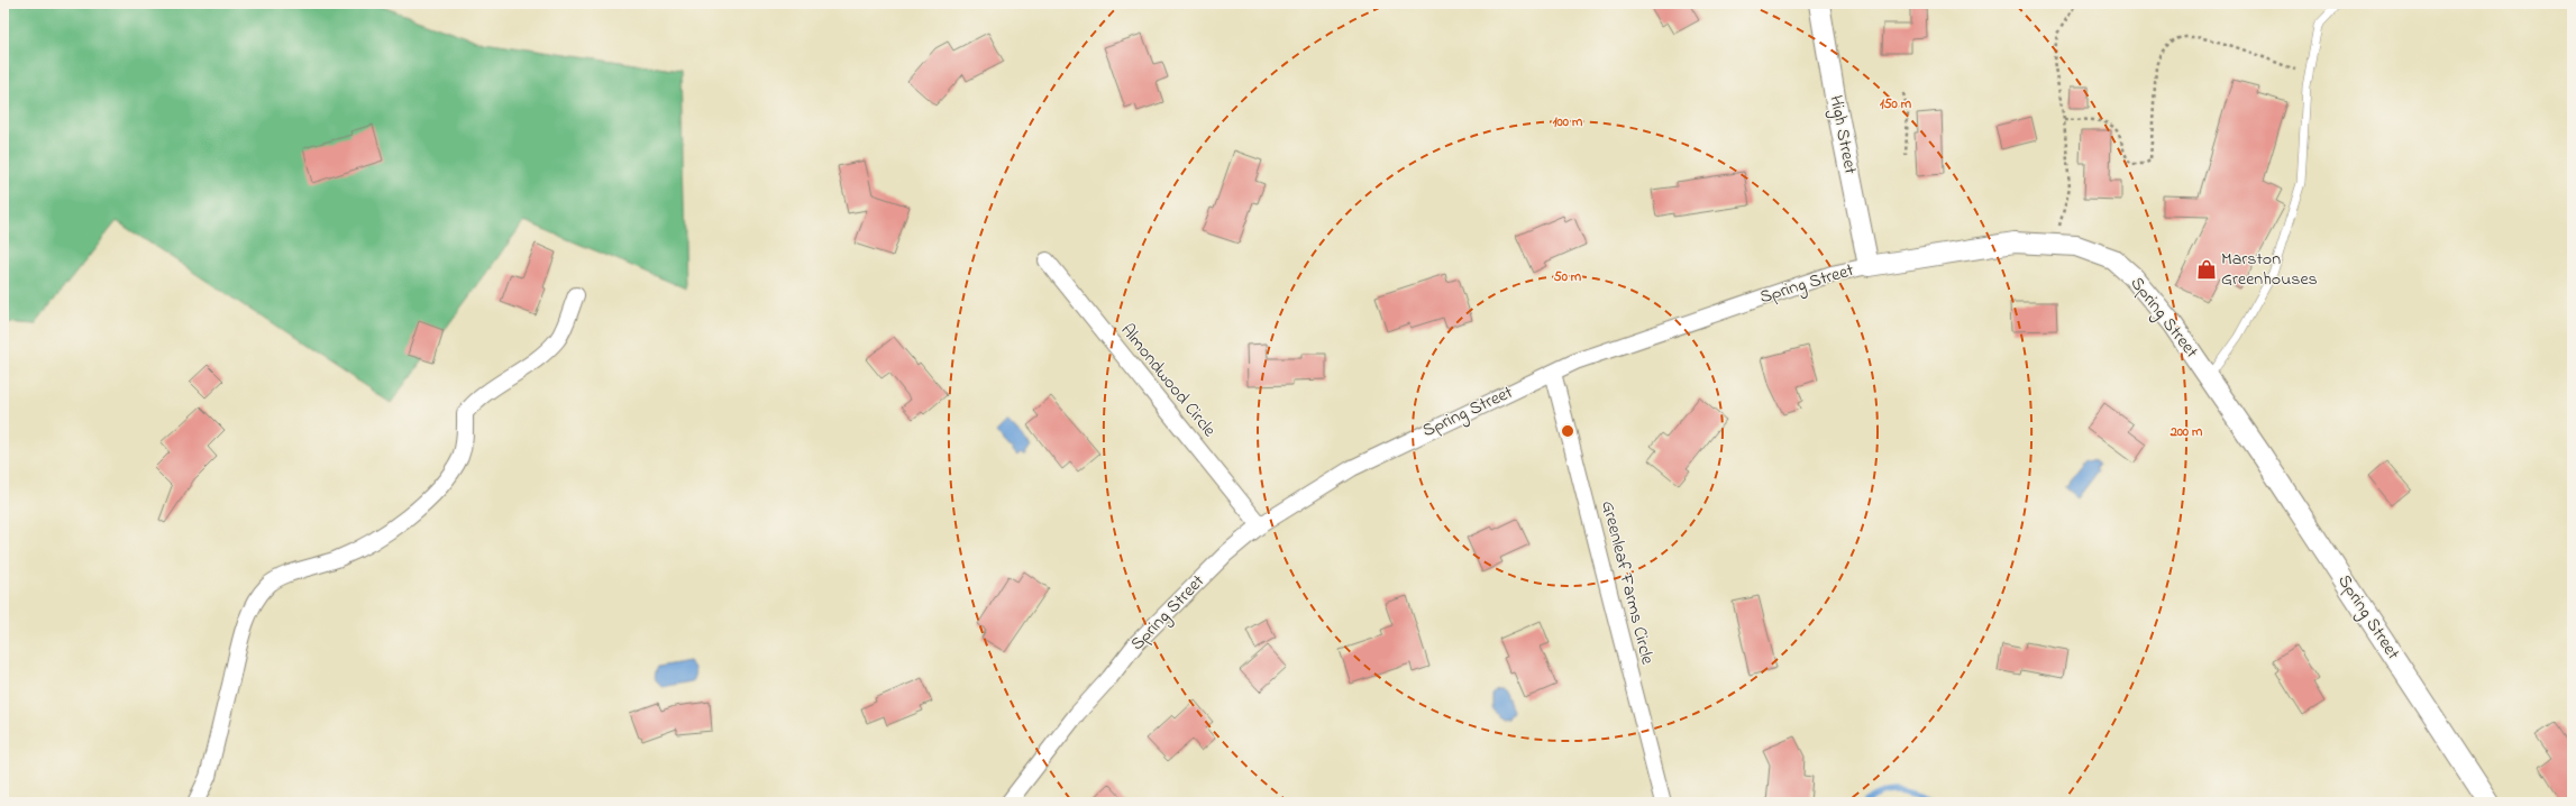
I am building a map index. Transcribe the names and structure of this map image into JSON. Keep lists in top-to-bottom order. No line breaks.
{"streets":{"street":["High Street","Spring Street","Almondwood Circle","Greenleaf Farms Circle"]},"crossings":[["High Street","Spring Street"],["Spring Street","Almondwood Circle"],["Spring Street","Greenleaf Farms Circle"]],"places":{"shop":["Marston Greenhouses"]},"rings":["150 m","100 m","50 m","200 m"]}
